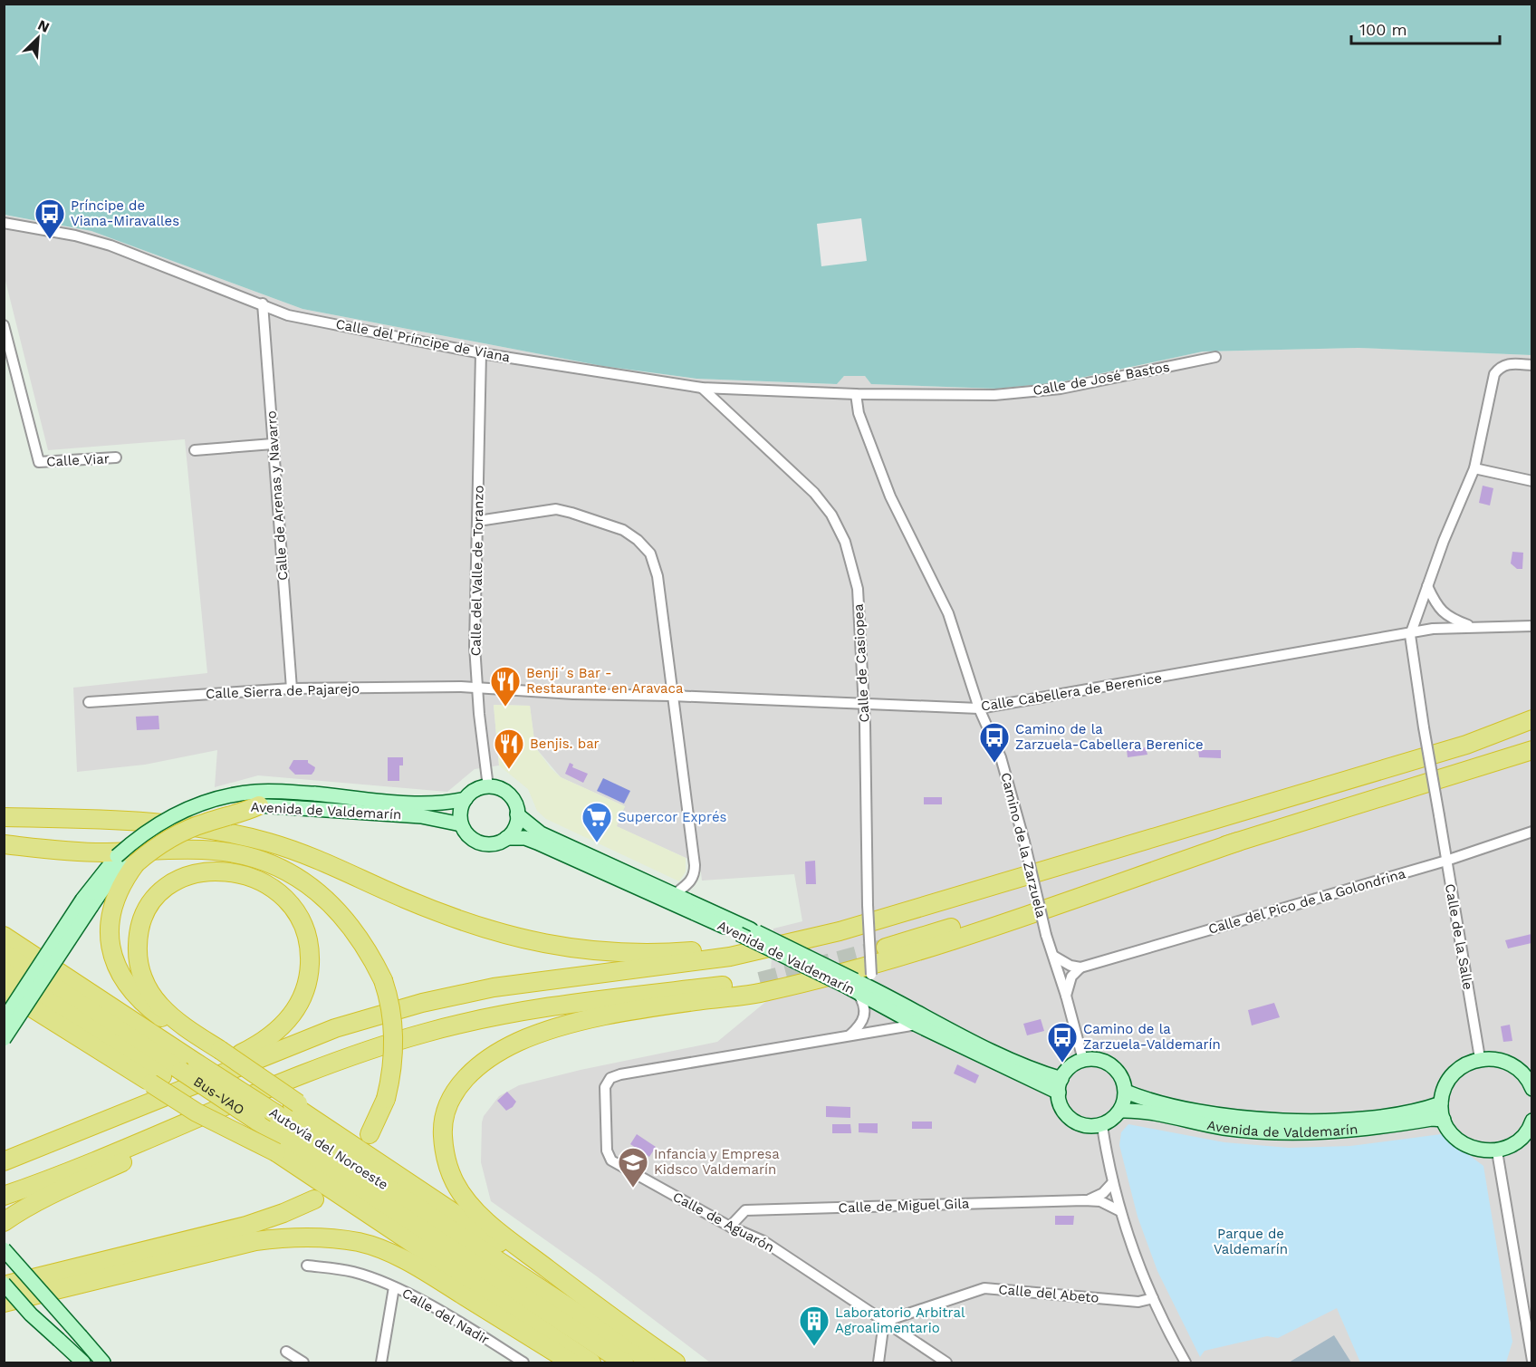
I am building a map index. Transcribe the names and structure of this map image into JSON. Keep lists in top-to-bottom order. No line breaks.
{"streets":{"highway":["Bus-VAO","Autovía del Noroeste"],"street":["Calle del Príncipe de Viana","Calle de José Bastos","Calle Viar","Calle de Arenas y Navarro","Calle del Valle de Toranzo","Calle de Casiopea","Calle Sierra de Pajarejo","Calle Cabellera de Berenice","Avenida de Valdemarín","Camino de la Zarzuela","Calle del Pico de la Golondrina","Calle de la Salle","Calle de Miguel Gila","Calle de Aguarón","Calle del Abeto","Calle del Nadir"]},"crossings":[["Calle del Príncipe de Viana","Calle de José Bastos"],["Calle del Príncipe de Viana","Calle de Arenas y Navarro"],["Calle del Príncipe de Viana","Calle del Valle de Toranzo"],["Calle del Príncipe de Viana","Calle de Casiopea"],["Calle del Príncipe de Viana","Camino de la Zarzuela"],["Calle de José Bastos","Camino de la Zarzuela"],["Calle de Arenas y Navarro","Calle Sierra de Pajarejo"],["Calle del Valle de Toranzo","Calle Sierra de Pajarejo"],["Calle del Valle de Toranzo","Calle Cabellera de Berenice"],["Calle del Valle de Toranzo","Avenida de Valdemarín"],["Calle de Casiopea","Calle Cabellera de Berenice"],["Calle de Casiopea","Avenida de Valdemarín"],["Calle Sierra de Pajarejo","Calle Cabellera de Berenice"],["Calle Cabellera de Berenice","Camino de la Zarzuela"],["Calle Cabellera de Berenice","Calle de la Salle"],["Avenida de Valdemarín","Camino de la Zarzuela"],["Avenida de Valdemarín","Calle de Aguarón"],["Calle del Pico de la Golondrina","Calle de la Salle"],["Bus-VAO","Autovía del Noroeste"],["Calle de Miguel Gila","Calle de Aguarón"],["Calle de Aguarón","Calle del Abeto"]],"parks":["Parque de Valdemarín"],"places":{"bus stop":["Príncipe de Viana-Miravalles","Camino de la Zarzuela-Cabellera Berenice","Camino de la Zarzuela-Valdemarín"],"restaurant":["Benji´s Bar - Restaurante en Aravaca","Benjis. bar"],"supermarket":["Supercor Exprés"],"school or university":["Infancia y Empresa Kidsco Valdemarín"],"building":["Laboratorio Arbitral Agroalimentario"]},"scale_bar":"100 m","north":"top right"}
